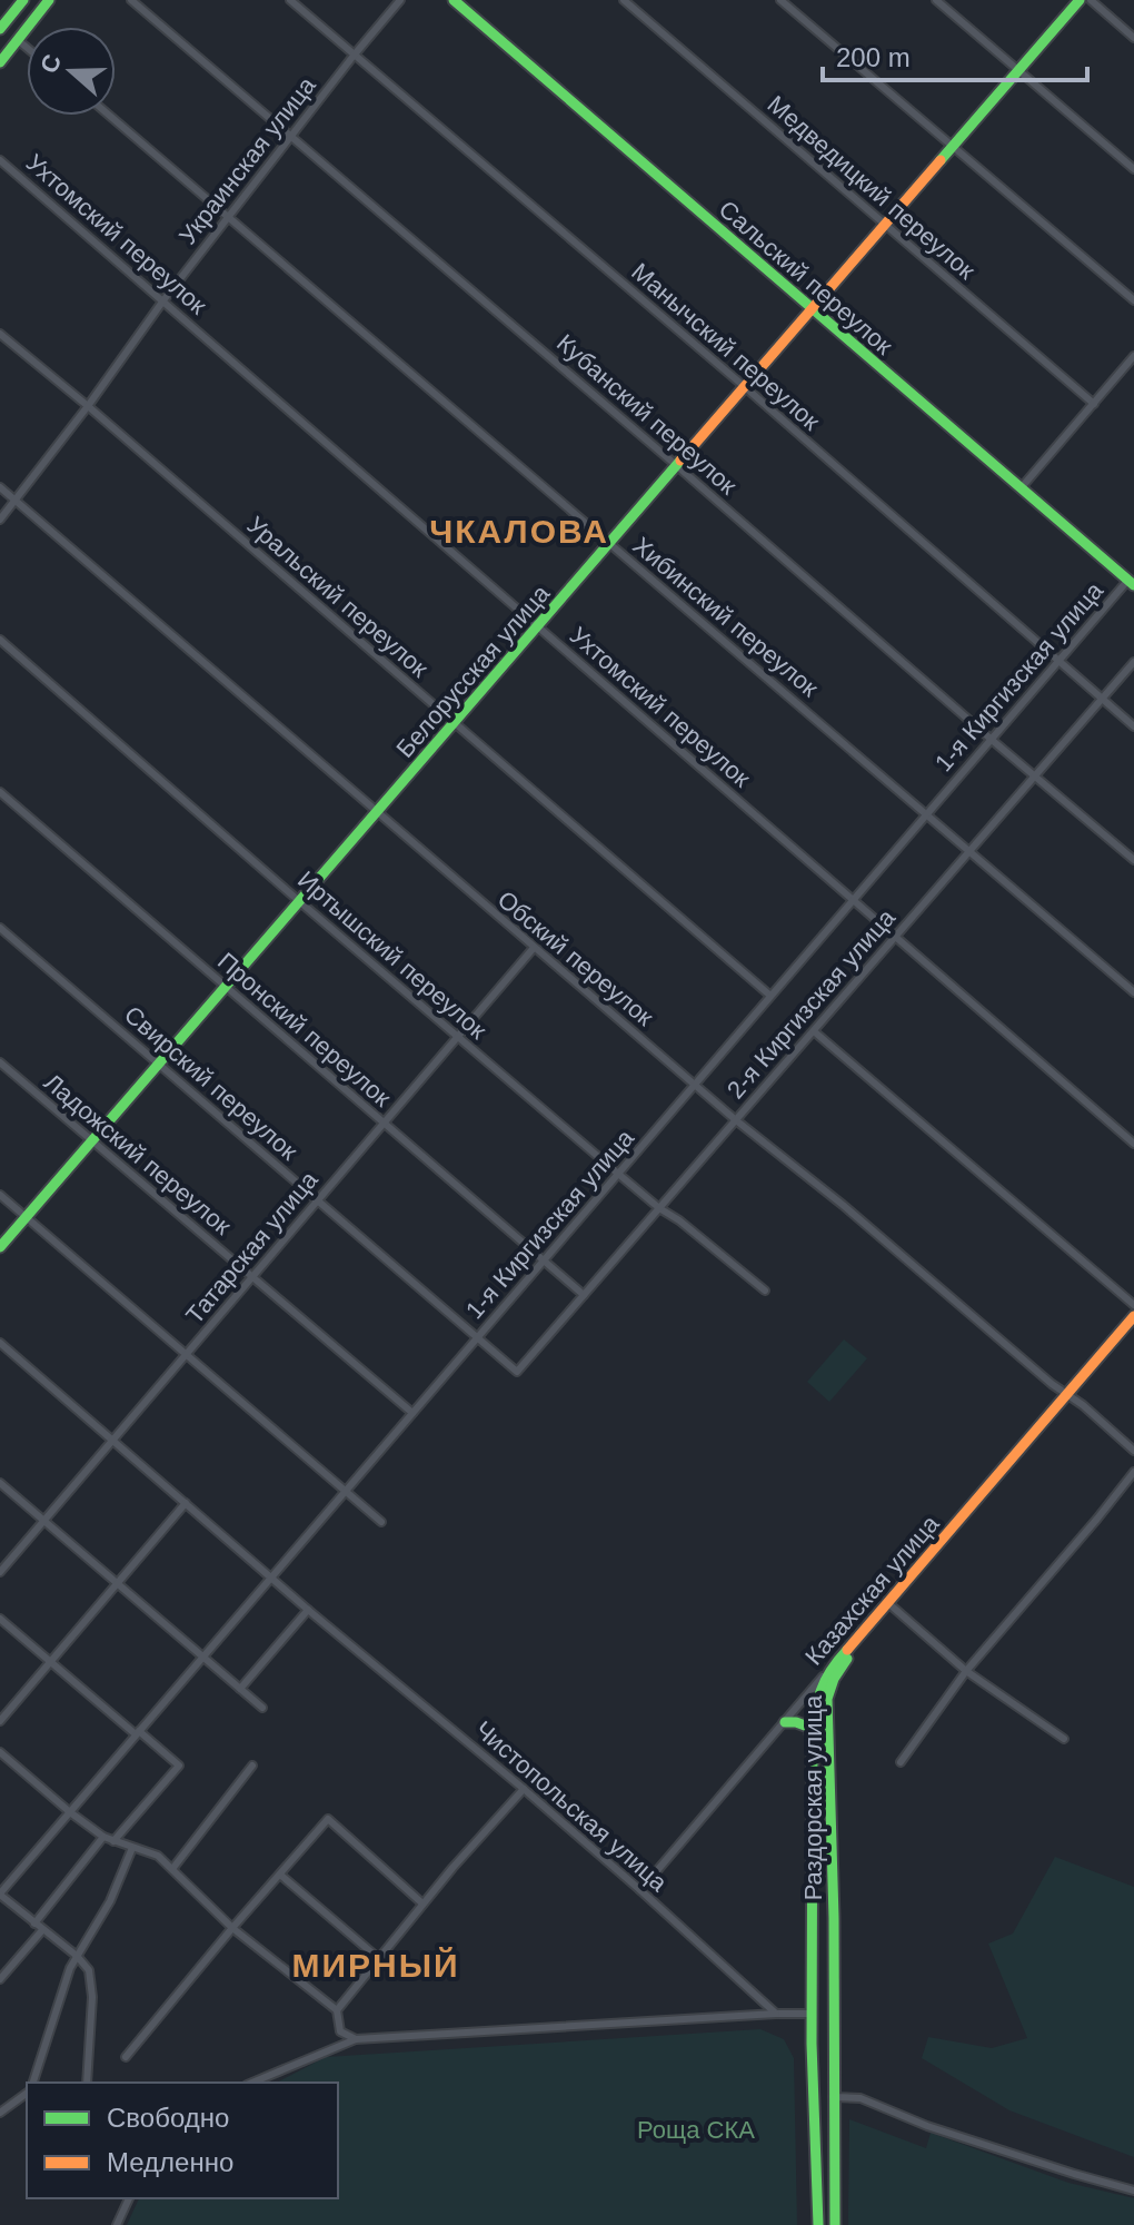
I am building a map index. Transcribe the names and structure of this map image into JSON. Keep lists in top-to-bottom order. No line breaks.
{"streets":{"main road":["Сальский переулок","Белорусская улица","Казахская улица","Раздорская улица"],"street":["Украинская улица","Медведицкий переулок","Ухтомский переулок","Манычский переулок","Кубанский переулок","Уральский переулок","Хибинский переулок","1-я Киргизская улица","Иртышский переулок","Обский переулок","2-я Киргизская улица","Пронский переулок","Свирский переулок","Ладожский переулок","Татарская улица","Чистопольская улица"]},"crossings":[["Украинская улица","Ухтомский переулок"],["Украинская улица","Манычский переулок"],["Украинская улица","Кубанский переулок"],["Украинская улица","Уральский переулок"],["Украинская улица","Хибинский переулок"],["Украинская улица","Обский переулок"],["Медведицкий переулок","Белорусская улица"],["Ухтомский переулок","Белорусская улица"],["Ухтомский переулок","1-я Киргизская улица"],["Ухтомский переулок","2-я Киргизская улица"],["Сальский переулок","Белорусская улица"],["Сальский переулок","1-я Киргизская улица"],["Манычский переулок","Белорусская улица"],["Манычский переулок","1-я Киргизская улица"],["Манычский переулок","2-я Киргизская улица"],["Кубанский переулок","Белорусская улица"],["Кубанский переулок","1-я Киргизская улица"],["Кубанский переулок","2-я Киргизская улица"],["Уральский переулок","Белорусская улица"],["Уральский переулок","1-я Киргизская улица"],["Хибинский переулок","Белорусская улица"],["Хибинский переулок","1-я Киргизская улица"],["Хибинский переулок","2-я Киргизская улица"],["Белорусская улица","Иртышский переулок"],["Белорусская улица","Обский переулок"],["Белорусская улица","Пронский переулок"],["Белорусская улица","Свирский переулок"],["Белорусская улица","Ладожский переулок"],["1-я Киргизская улица","Иртышский переулок"],["1-я Киргизская улица","Обский переулок"],["1-я Киргизская улица","Пронский переулок"],["1-я Киргизская улица","Свирский переулок"],["1-я Киргизская улица","Ладожский переулок"],["1-я Киргизская улица","Чистопольская улица"],["Иртышский переулок","2-я Киргизская улица"],["Иртышский переулок","Татарская улица"],["Обский переулок","2-я Киргизская улица"],["Обский переулок","Татарская улица"],["Обский переулок","Казахская улица"],["2-я Киргизская улица","Пронский переулок"],["2-я Киргизская улица","Свирский переулок"],["Пронский переулок","Татарская улица"],["Свирский переулок","Татарская улица"],["Ладожский переулок","Татарская улица"],["Татарская улица","Чистопольская улица"],["Казахская улица","Раздорская улица"],["Казахская улица","Чистопольская улица"]],"districts":["ЧКАЛОВА","МИРНЫЙ"],"parks":["Роща СКА"],"legend":["Свободно","Медленно"],"scale_bar":"200 m","north":"left"}
